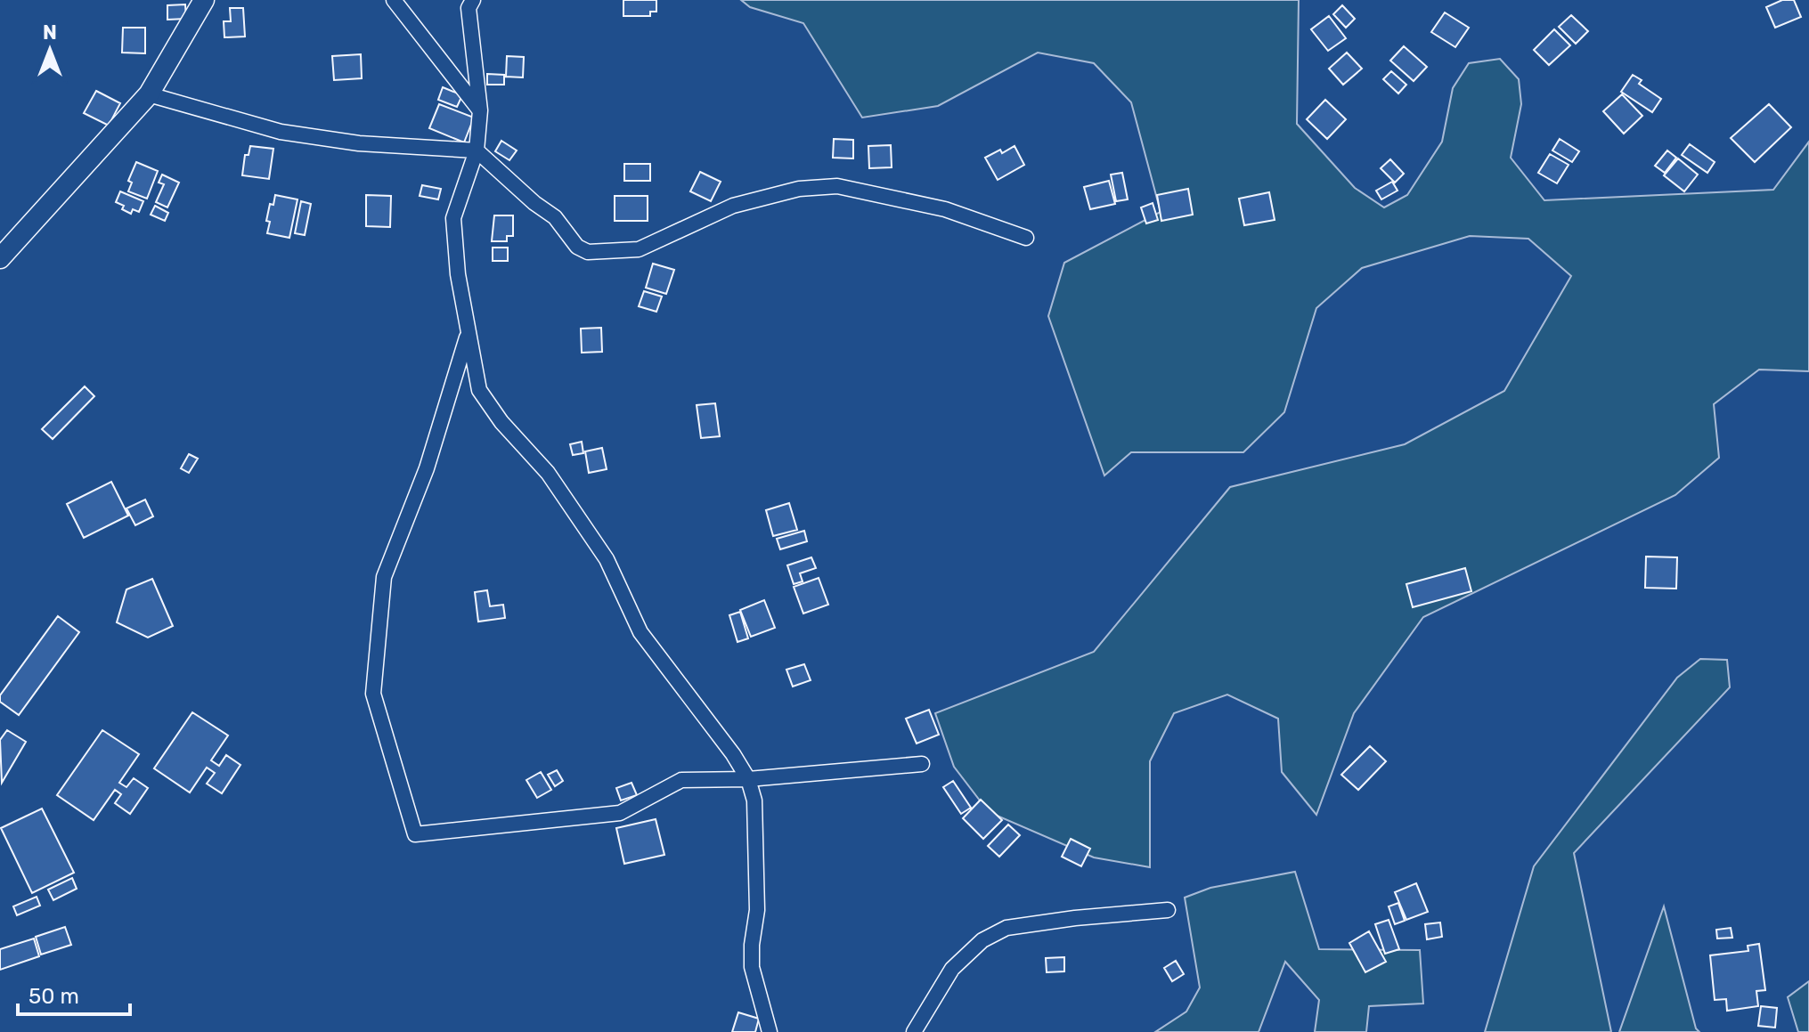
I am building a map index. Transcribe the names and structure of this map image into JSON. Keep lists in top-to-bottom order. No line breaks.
{"scale_bar":"50 m","north":"top"}
